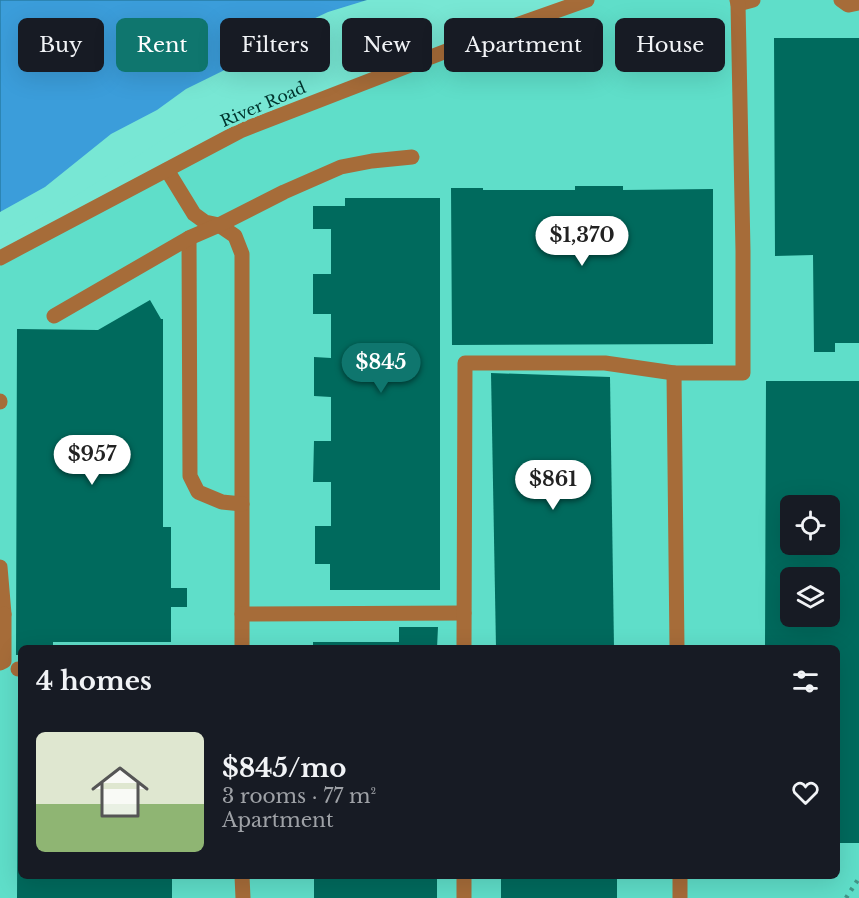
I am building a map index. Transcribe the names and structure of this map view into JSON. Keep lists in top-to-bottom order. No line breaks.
{"streets":{"street":["River Road"]},"page":{"chip":["Buy","Rent","Filters","New","Apartment","House"],"price":["$1,370","$845","$957","$861"],"heading":"4 homes","list":[{"name":"$845/mo","note":"3 rooms · 77 m² · Apartment"}]}}
